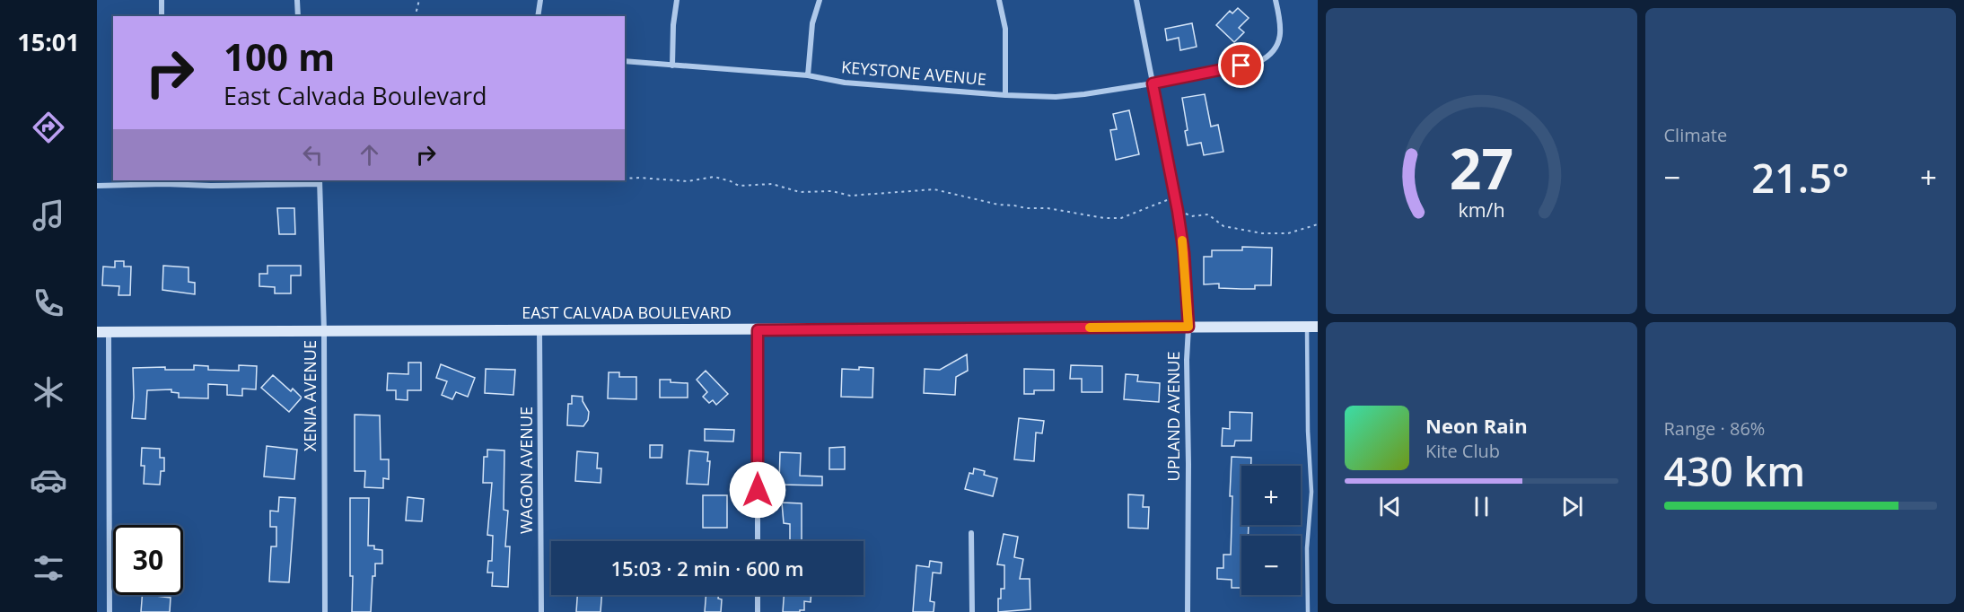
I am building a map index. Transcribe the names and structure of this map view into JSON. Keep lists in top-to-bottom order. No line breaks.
{"streets":{"main road":["EAST CALVADA BOULEVARD"],"street":["KEYSTONE AVENUE","XENIA AVENUE","UPLAND AVENUE","WAGON AVENUE"]},"crossings":[["KEYSTONE AVENUE","UPLAND AVENUE"],["EAST CALVADA BOULEVARD","XENIA AVENUE"],["EAST CALVADA BOULEVARD","UPLAND AVENUE"],["EAST CALVADA BOULEVARD","WAGON AVENUE"]],"page":{"tabs":"15:01","tile":["Climate",["Range · 86%","430 km"]],"turn":["100 m","East Calvada Boulevard"],"heat":["−","21.5°","+"],"song":["Neon Rain","Kite Club"],"map_buttons":["+","−"],"limit":"30","trip":"15:03 · 2 min · 600 m","gauge":["27","km/h"]}}
